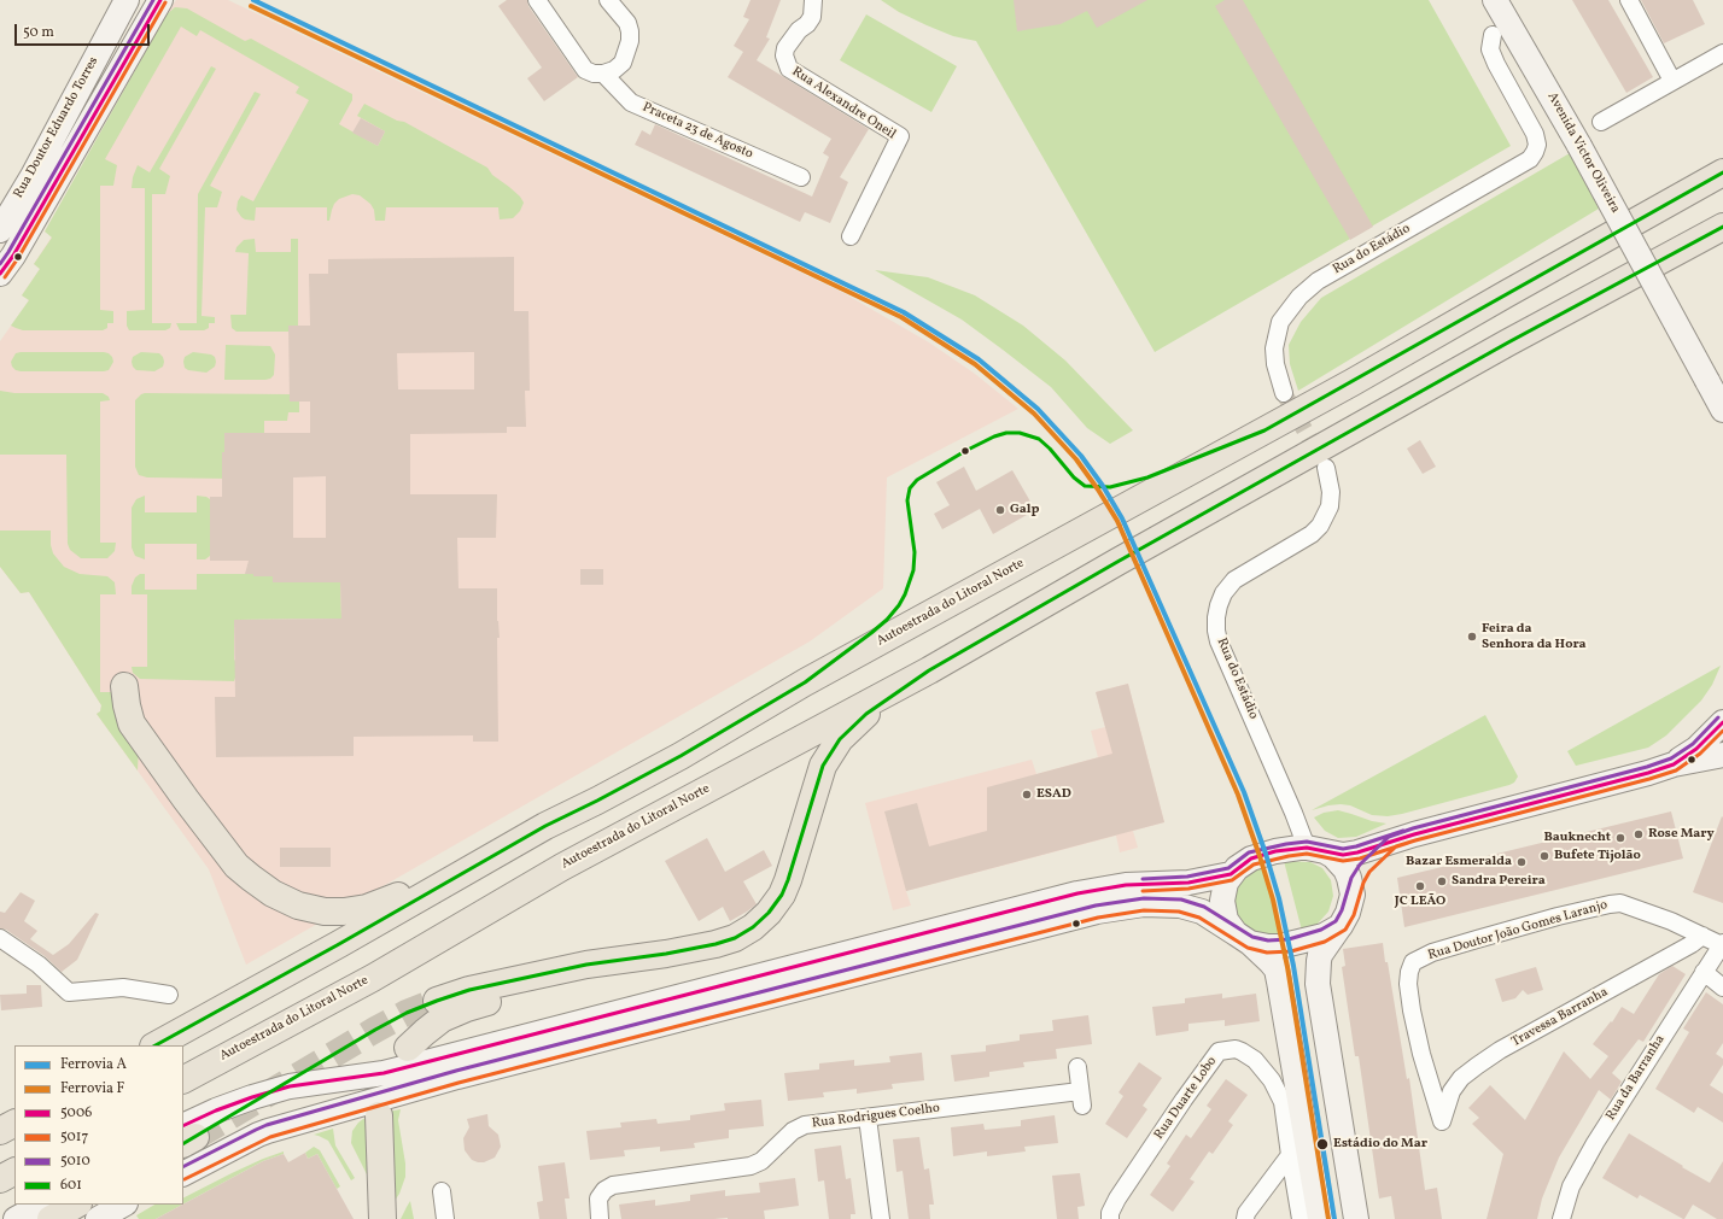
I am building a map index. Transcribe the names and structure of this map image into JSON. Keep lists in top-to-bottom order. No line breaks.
{"streets":{"highway":["Autoestrada do Litoral Norte"],"main road":["Rua Doutor Eduardo Torres","Avenida Victor Oliveira"],"street":["Rua Alexandre Oneil","Praceta 23 de Agosto","Rua do Estádio","Rua Doutor João Gomes Laranjo","Travessa Barranha","Rua da Barranha","Rua Duarte Lobo","Rua Rodrigues Coelho"]},"crossings":[["Rua Doutor João Gomes Laranjo","Travessa Barranha"],["Rua Doutor João Gomes Laranjo","Rua da Barranha"]],"places":["Galp","Feira da Senhora da Hora","ESAD","Rose Mary","Bauknecht","Bufete Tijolão","Bazar Esmeralda","Sandra Pereira","JC LEÃO","Estádio do Mar"],"lines":["rail line A","transit line 5006","transit line 5010","transit line 5017","rail line F","transit line 601"],"legend":["Ferrovia A","Ferrovia F","5006","5017","5010","601"],"scale_bar":"50 m"}
